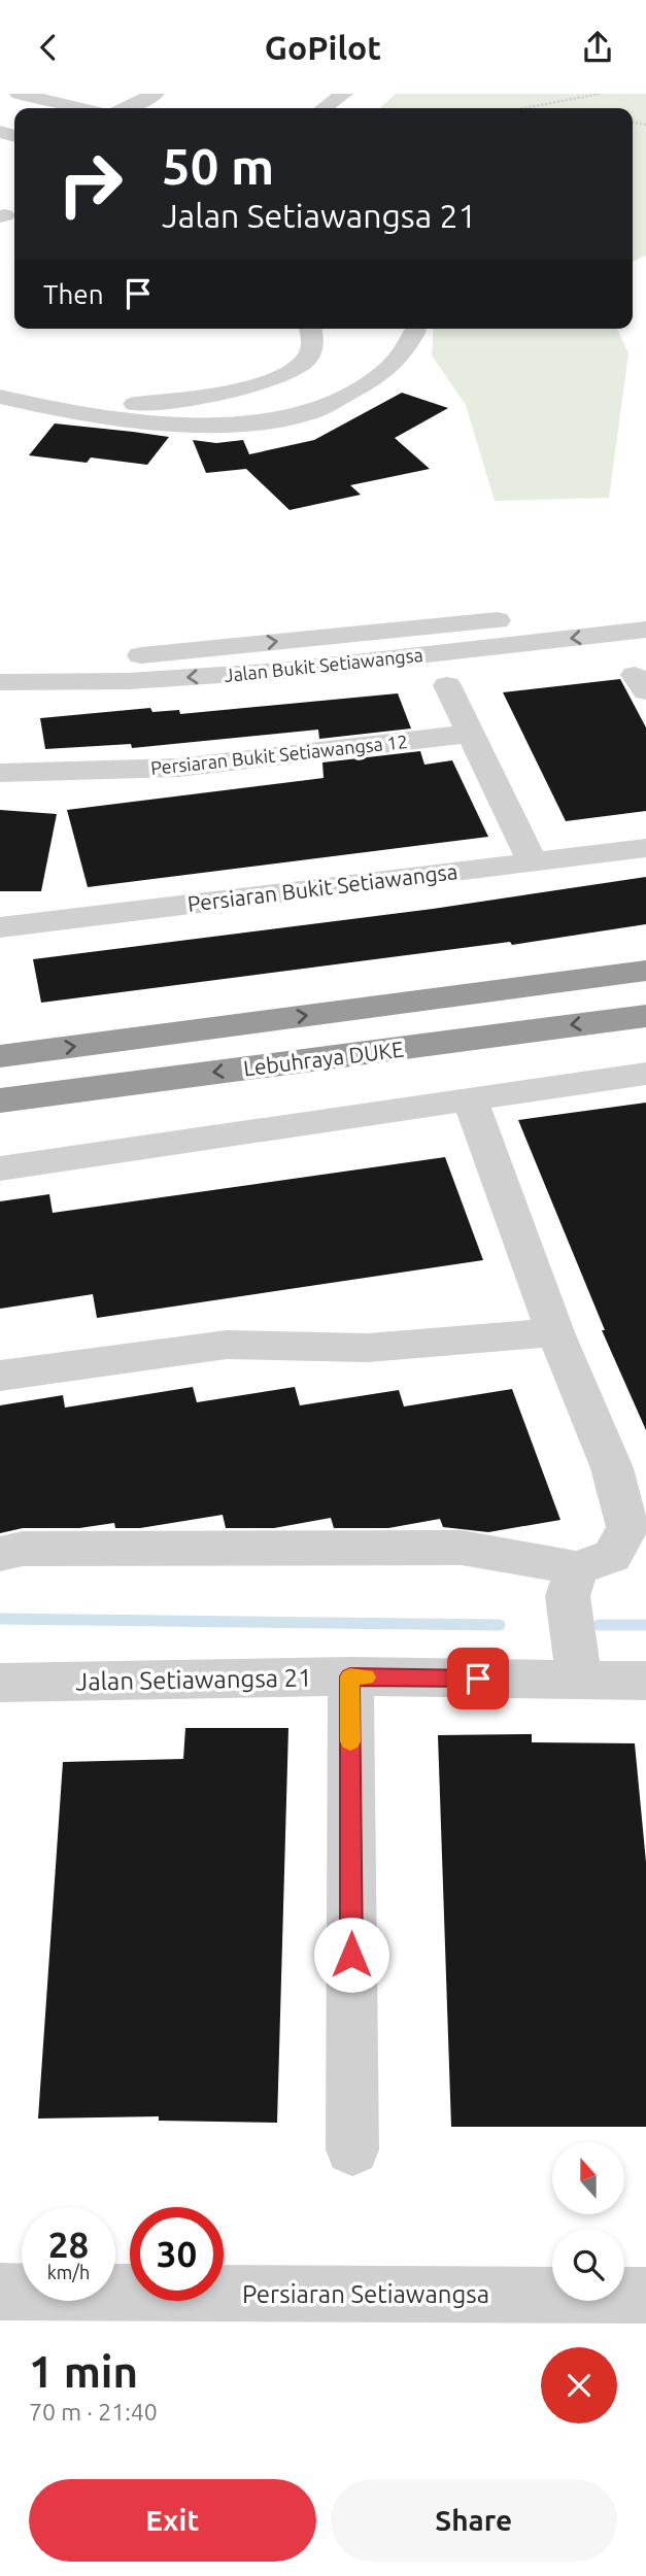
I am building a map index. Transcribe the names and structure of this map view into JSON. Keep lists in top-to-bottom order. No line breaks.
{"streets":{"highway":["Lebuhraya DUKE"],"street":["Jalan Bukit Setiawangsa","Persiaran Bukit Setiawangsa 12","Persiaran Bukit Setiawangsa","Jalan Setiawangsa 21","Persiaran Setiawangsa"]},"north":"top","page":{"header":"GoPilot","turn":["50 m","Jalan Setiawangsa 21"],"then":"Then","speed":"28 km/h","limit":"30","heading":["1 min","70 m · 21:40"],"buttons":["Exit","Share"]}}
